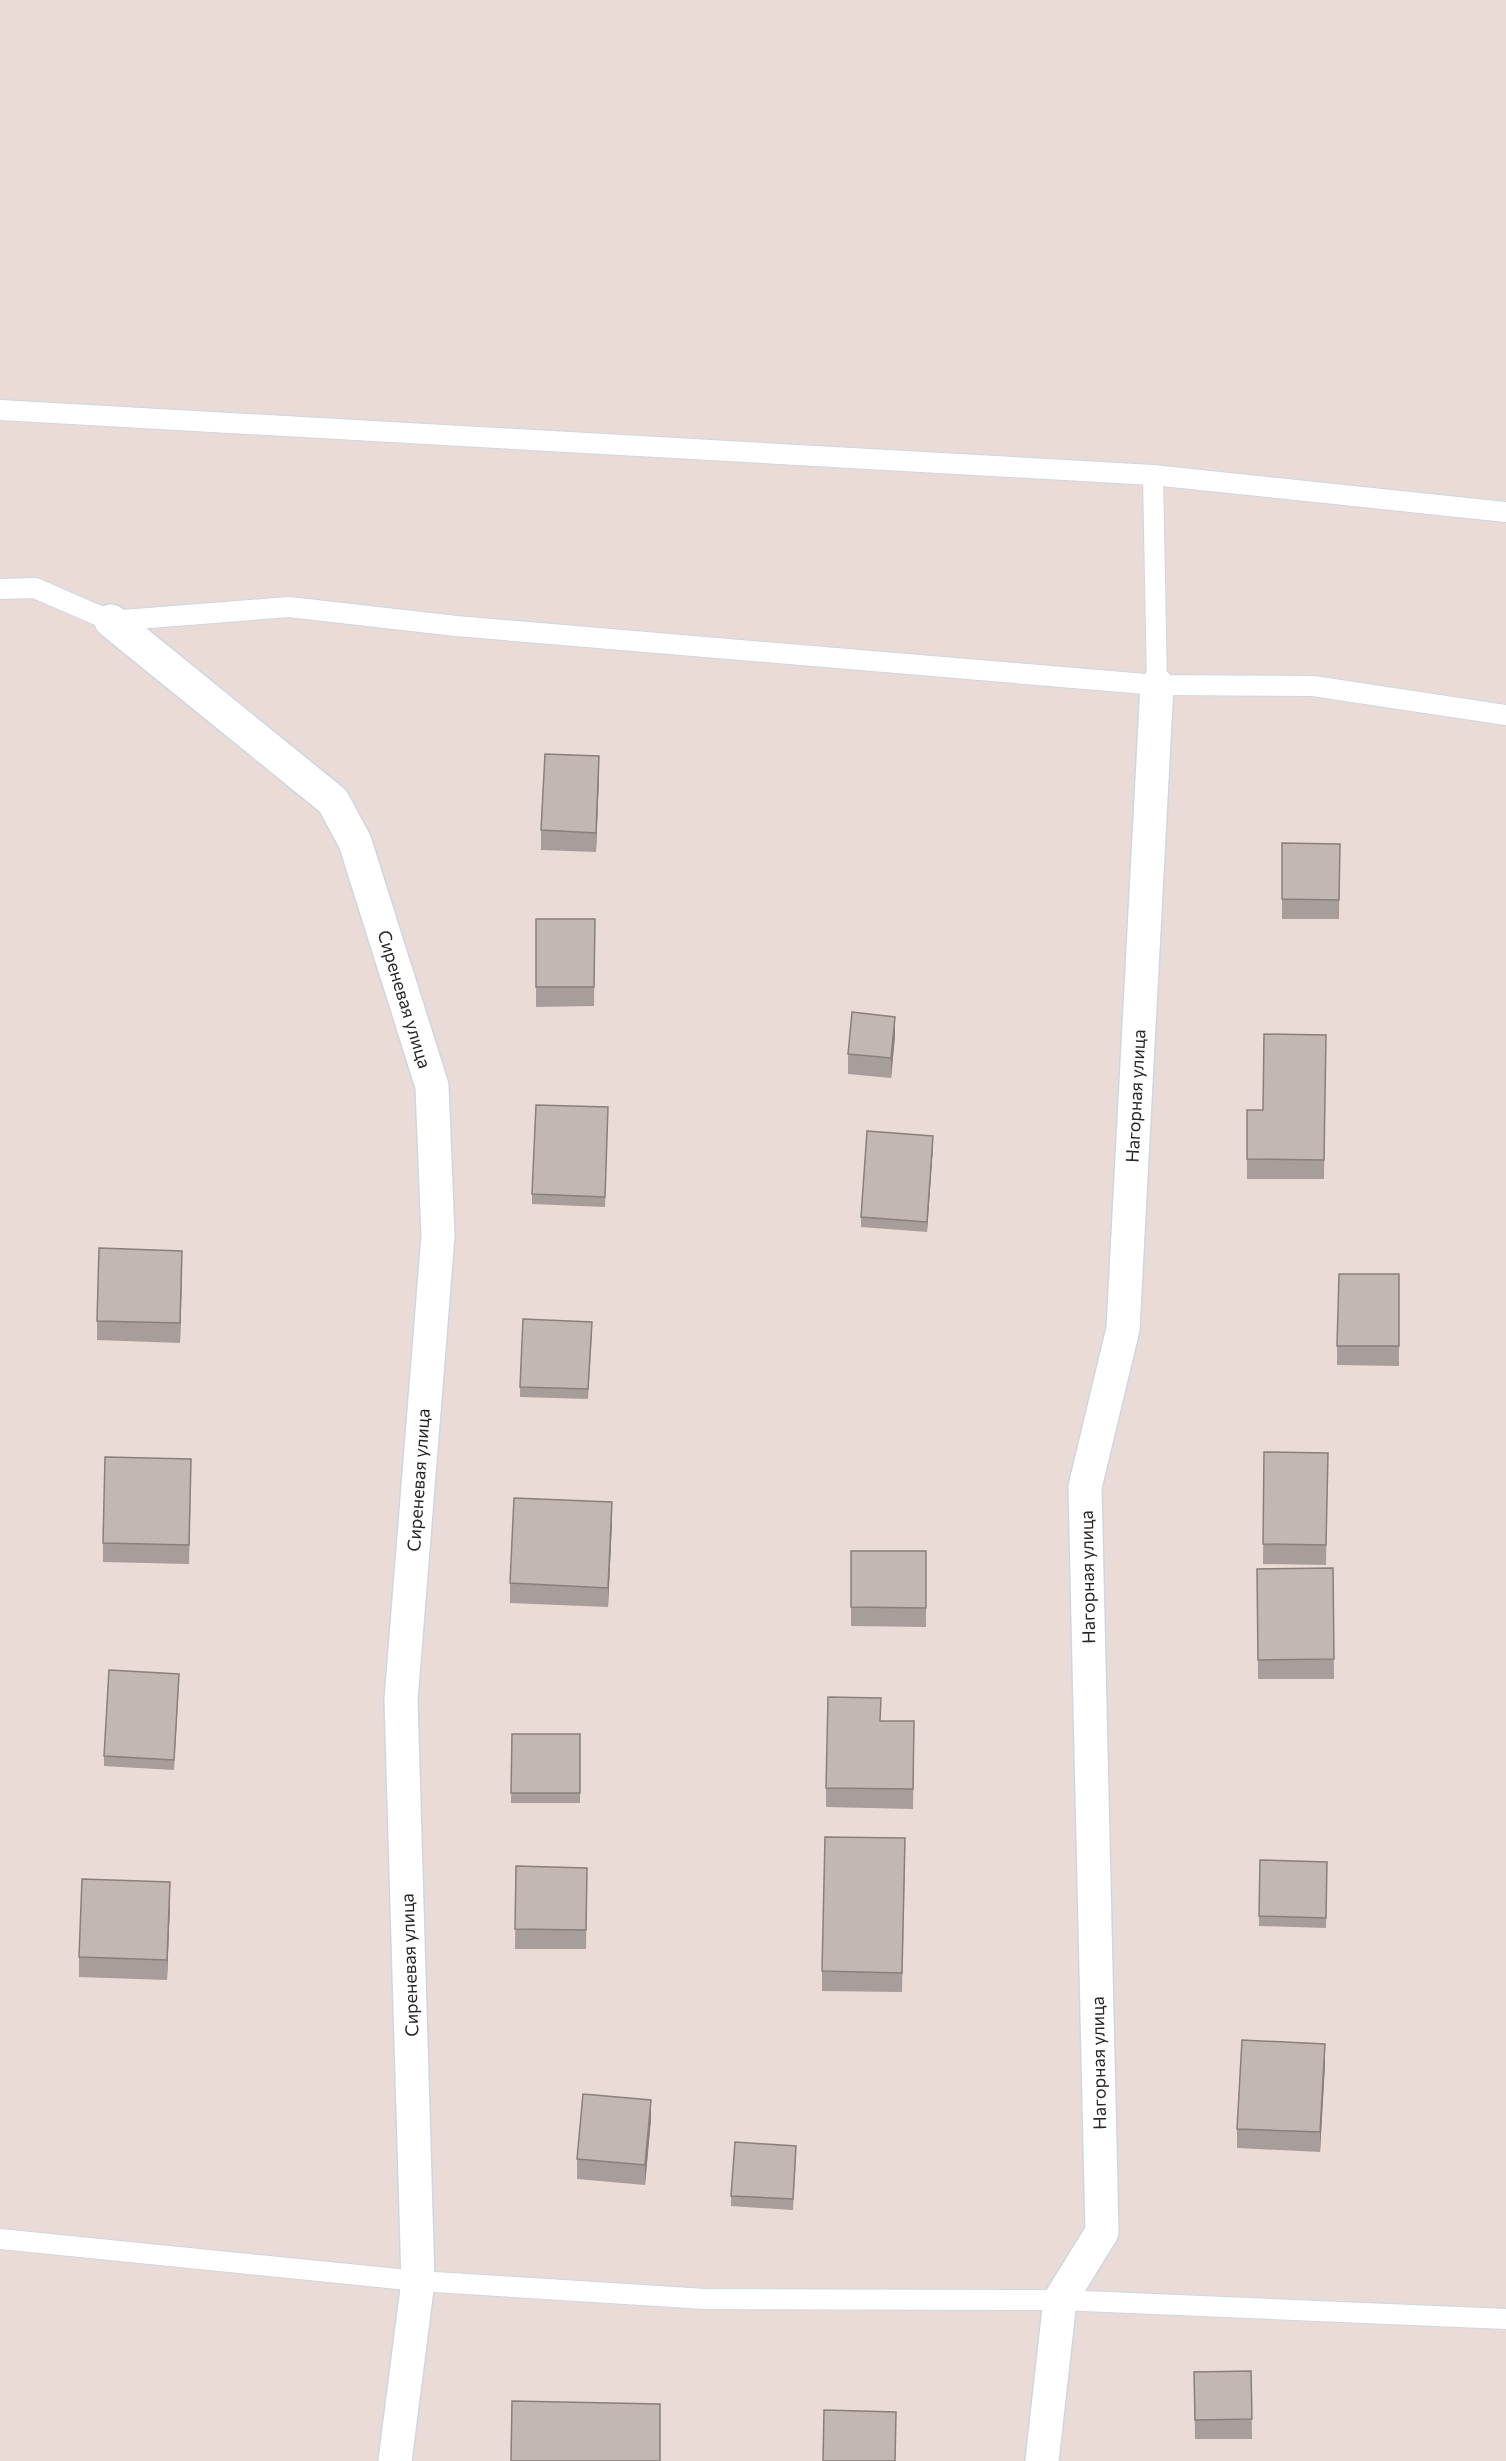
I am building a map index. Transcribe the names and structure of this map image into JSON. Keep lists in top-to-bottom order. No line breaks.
{"streets":{"street":["Сиреневая улица","Нагорная улица"]}}
